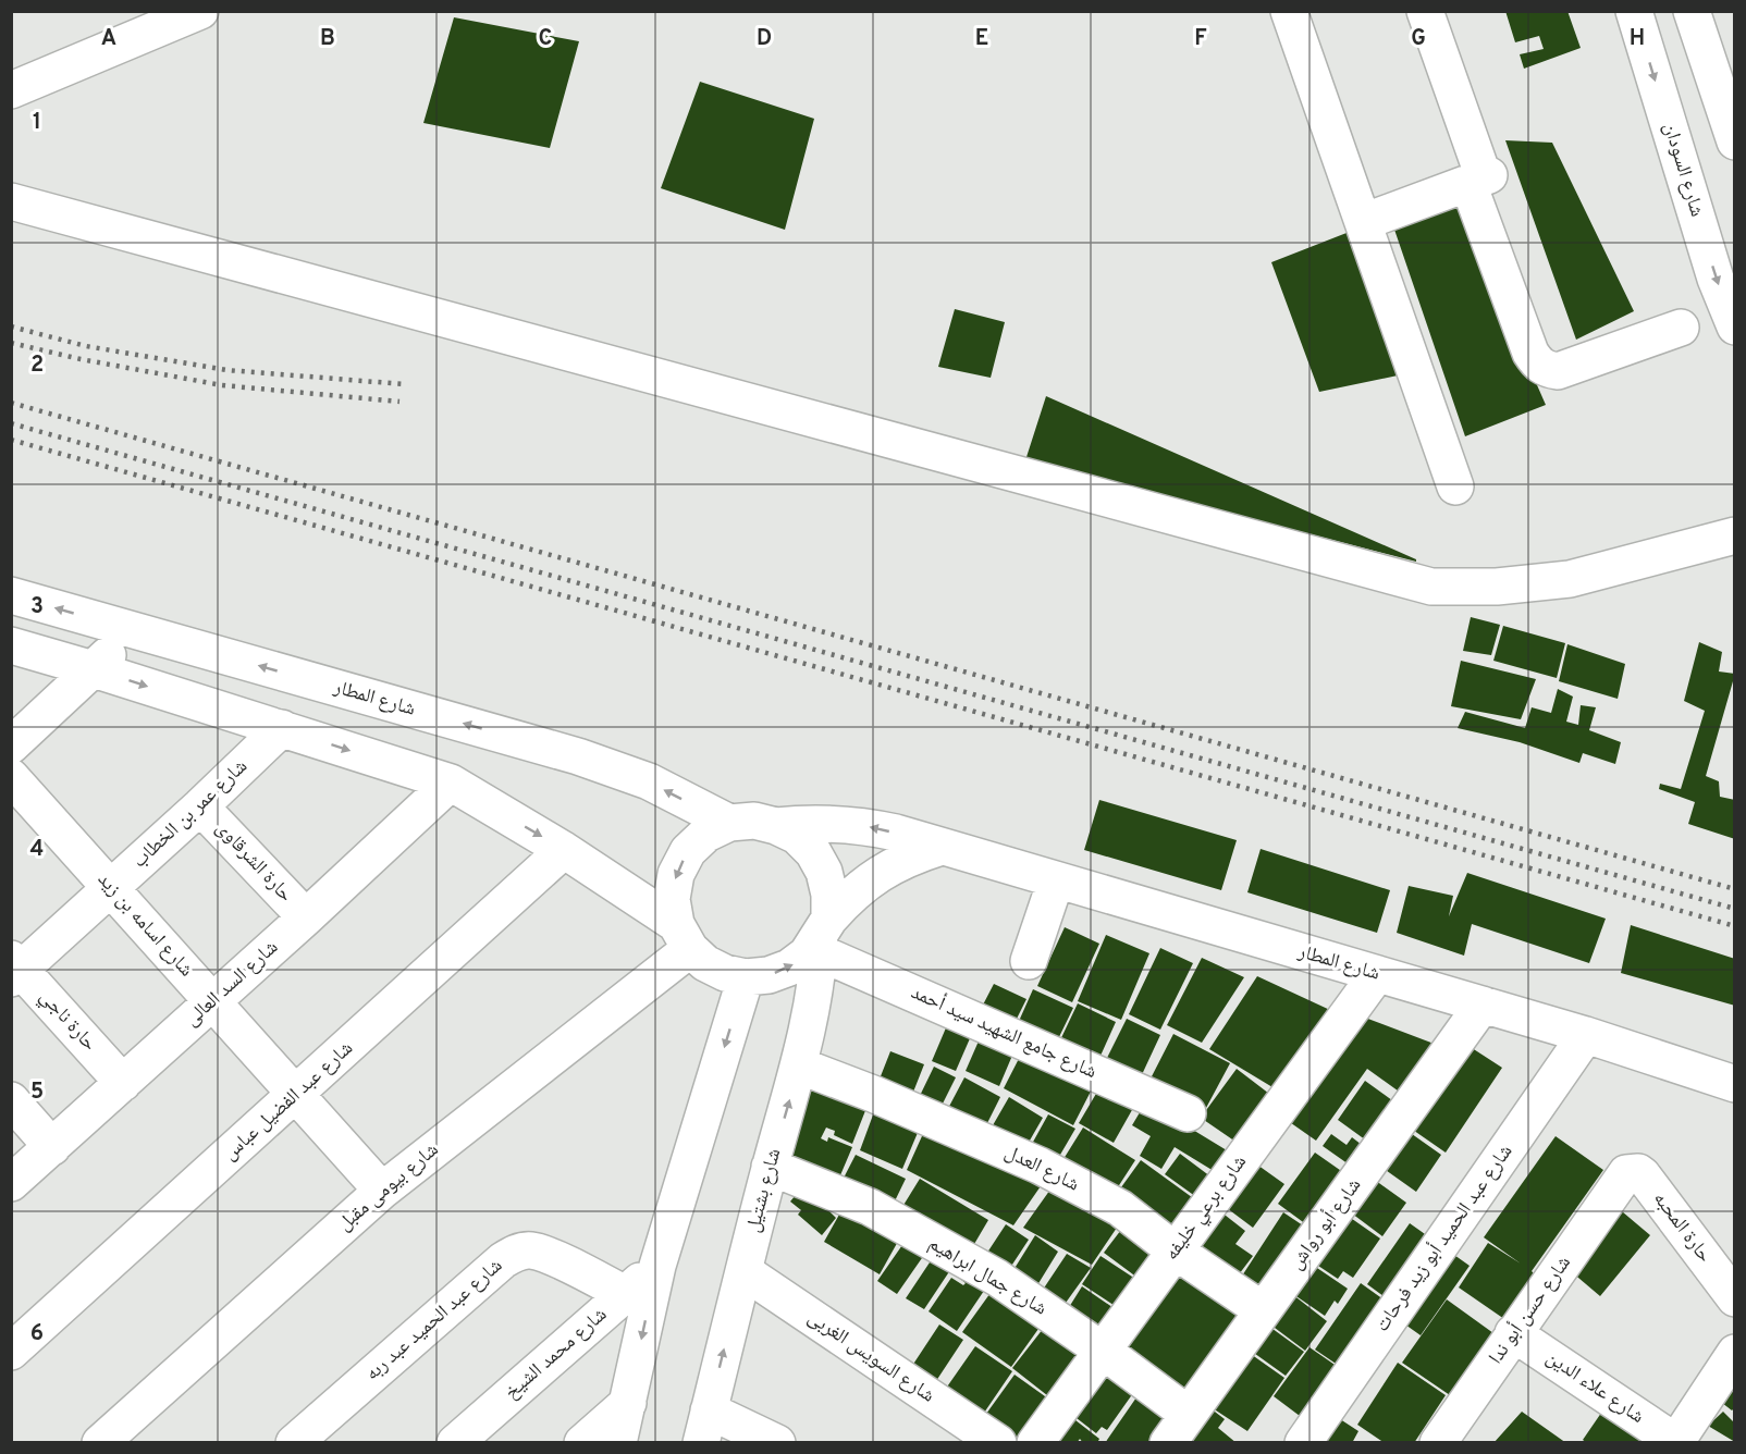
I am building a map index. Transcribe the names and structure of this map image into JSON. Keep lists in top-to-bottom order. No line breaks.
{"streets":{"street":["شارع السودان","شارع المطار","شارع عمر بن الخطاب","حارة الشرقاوى","شارع اسامه بن زيد","شارع السد العالى","حارة ناجي","شارع جامع الشهيد سيد أحمد","شارع عبد الفضيل عباس","شارع العدل","شارع بيومى مقبل","شارع بشتيل","شارع برعي خليفه","شارع أبو رواش","حارة المحبه","شارع عبد الحميد أبو زيد فرحات","شارع جمال ابراهيم","شارع حسن أبو ندا","شارع عبد الحميد عبد ربه","شارع محمد الشيخ","شارع السويس الغربى","شارع علاء الدين"]},"crossings":[["شارع المطار","شارع جامع الشهيد سيد أحمد"],["شارع المطار","شارع بيومى مقبل"],["شارع المطار","شارع بشتيل"],["شارع المطار","شارع برعي خليفه"],["شارع المطار","شارع أبو رواش"],["شارع المطار","شارع عبد الحميد أبو زيد فرحات"],["شارع عمر بن الخطاب","حارة الشرقاوى"],["شارع عمر بن الخطاب","شارع اسامه بن زيد"],["شارع عمر بن الخطاب","حارة ناجي"],["حارة الشرقاوى","شارع السد العالى"],["شارع اسامه بن زيد","شارع السد العالى"],["شارع اسامه بن زيد","شارع عبد الفضيل عباس"],["شارع اسامه بن زيد","شارع بيومى مقبل"],["شارع السد العالى","حارة ناجي"],["شارع جامع الشهيد سيد أحمد","شارع بيومى مقبل"],["شارع جامع الشهيد سيد أحمد","شارع بشتيل"],["شارع العدل","شارع بشتيل"],["شارع العدل","شارع برعي خليفه"],["شارع العدل","شارع أبو رواش"],["شارع بيومى مقبل","شارع بشتيل"],["شارع بشتيل","شارع جمال ابراهيم"],["شارع بشتيل","شارع السويس الغربى"],["شارع برعي خليفه","شارع جمال ابراهيم"],["شارع أبو رواش","شارع جمال ابراهيم"],["حارة المحبه","شارع حسن أبو ندا"],["شارع حسن أبو ندا","شارع علاء الدين"],["شارع عبد الحميد عبد ربه","شارع محمد الشيخ"]],"grid":{"columns":["A","B","C","D","E","F","G","H"],"rows":["1","2","3","4","5","6"]}}
